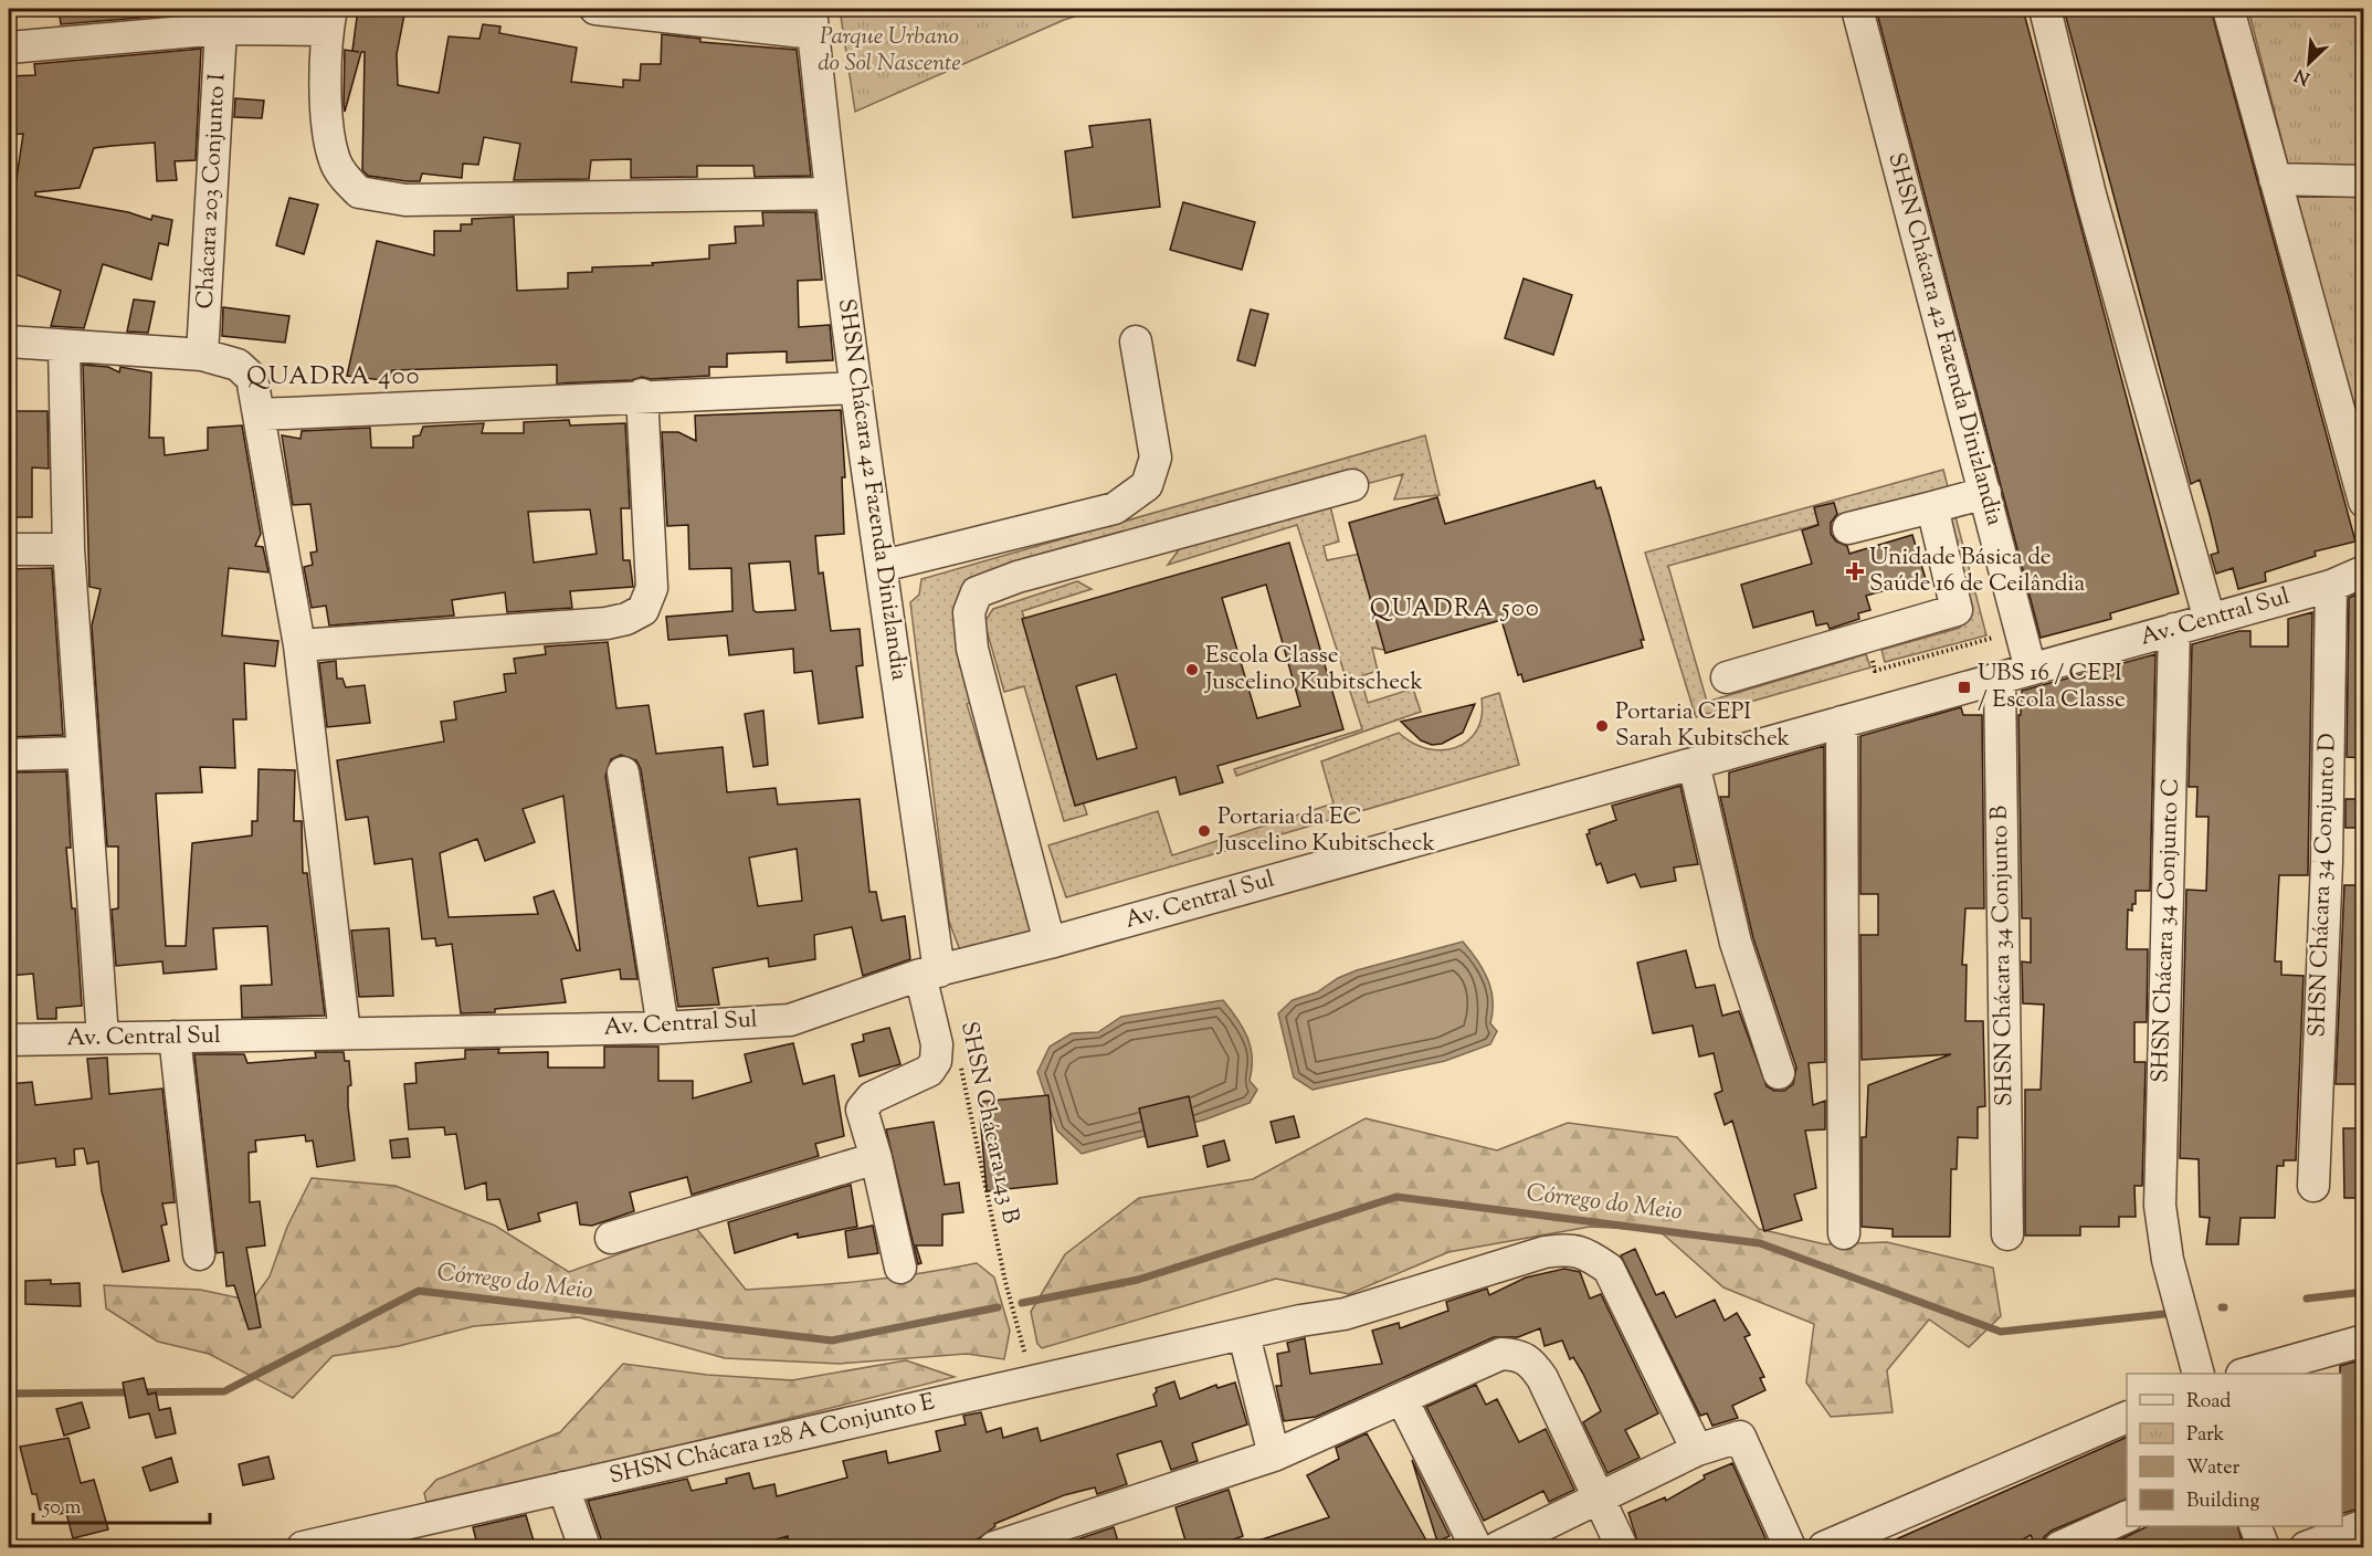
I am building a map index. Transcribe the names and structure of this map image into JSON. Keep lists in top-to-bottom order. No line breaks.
{"streets":{"street":["Chácara 203 Conjunto I","SHSN Chácara 42 Fazenda Dinizlandia","Av. Central Sul","SHSN Chácara 34 Conjunto D","SHSN Chácara 34 Conjunto C","SHSN Chácara 34 Conjunto B","SHSN Chácara 128 A Conjunto E"],"path":["SHSN Chácara 143 B"]},"crossings":[["SHSN Chácara 42 Fazenda Dinizlandia","Av. Central Sul"],["Av. Central Sul","SHSN Chácara 34 Conjunto D"],["Av. Central Sul","SHSN Chácara 34 Conjunto C"],["Av. Central Sul","SHSN Chácara 34 Conjunto B"],["SHSN Chácara 143 B","SHSN Chácara 128 A Conjunto E"]],"districts":["QUADRA 400","QUADRA 500"],"water":["Córrego do Meio"],"parks":["Parque Urbano do Sol Nascente"],"places":{"health":["Unidade Básica de Saúde 16 de Ceilândia"],"other":["Escola Classe Juscelino Kubitscheck","Portaria CEPI Sarah Kubitschek","Portaria da EC Juscelino Kubitscheck"],"transit":["UBS 16 / CEPI / Escola Classe"]},"legend":["Road","Park","Water","Building"],"scale_bar":"50 m","north":"bottom left"}
